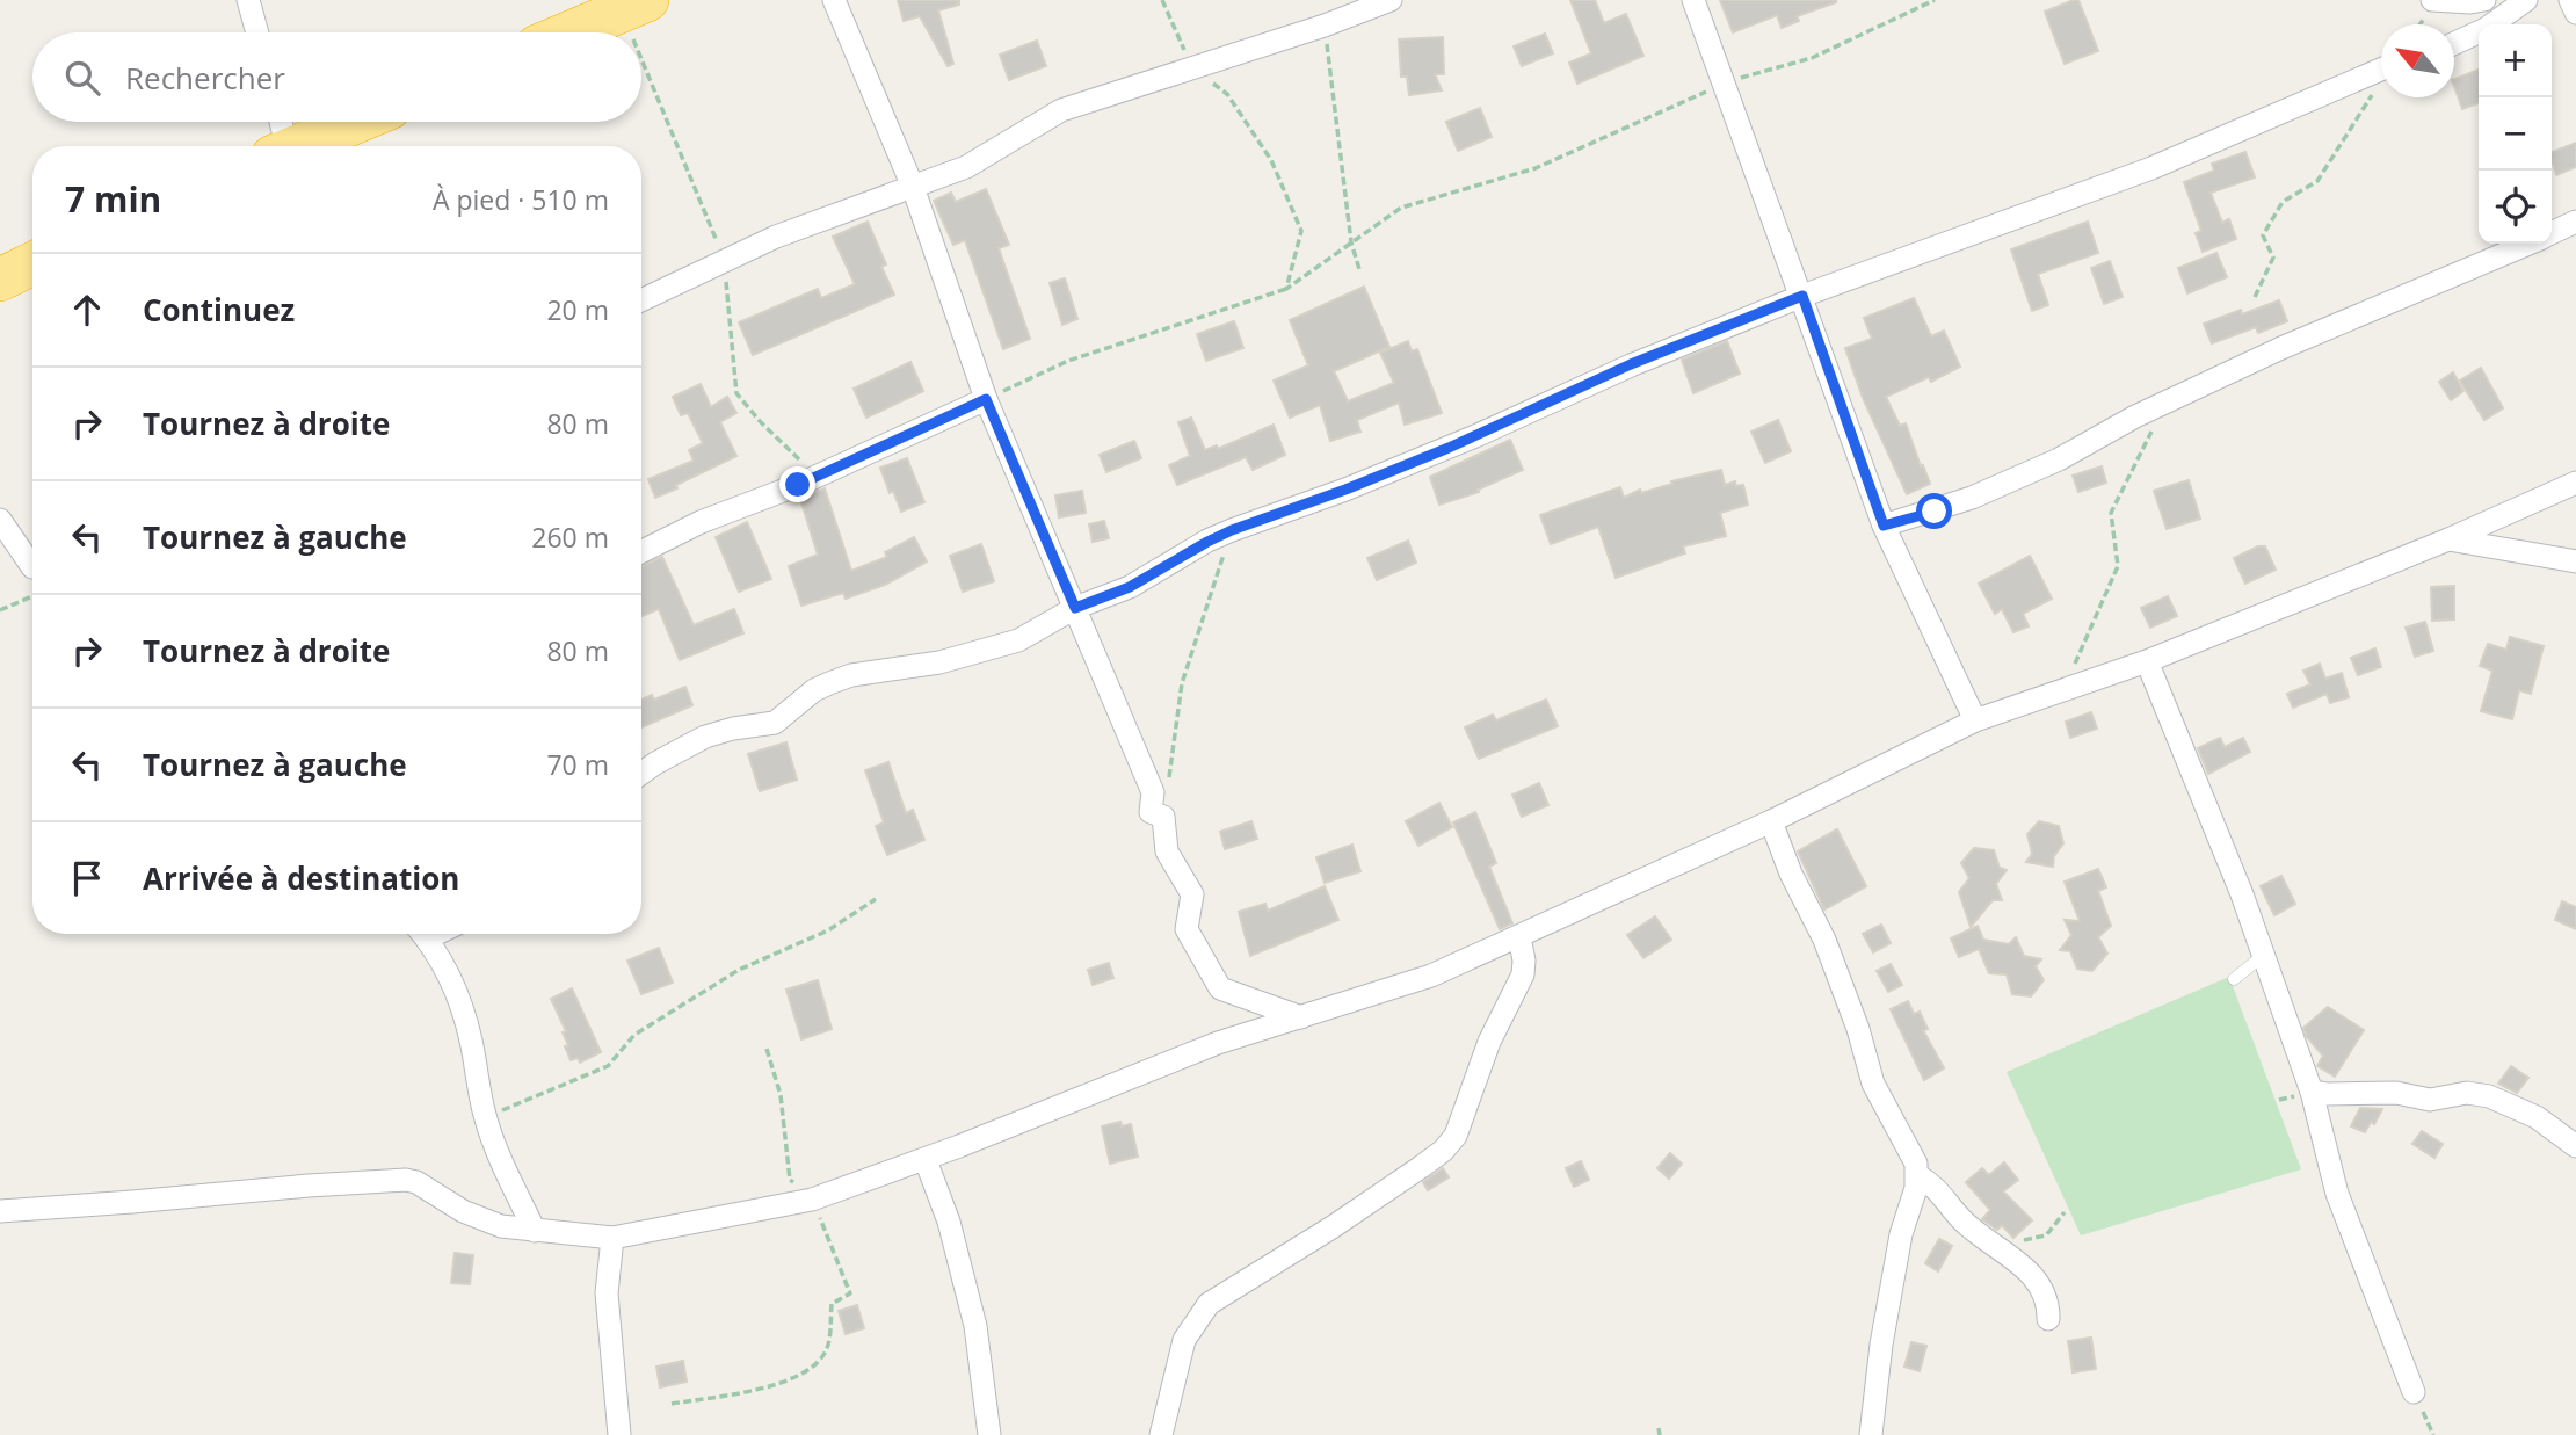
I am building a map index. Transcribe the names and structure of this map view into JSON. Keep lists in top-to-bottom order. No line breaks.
{"north":"top left","page":{"map_buttons":["+","−"],"search":"Rechercher","heading":["7 min","À pied · 510 m"],"list":[["Continuez","20 m"],["Tournez à droite","80 m"],["Tournez à gauche","260 m"],["Tournez à droite","80 m"],["Tournez à gauche","70 m"],"Arrivée à destination"]}}
